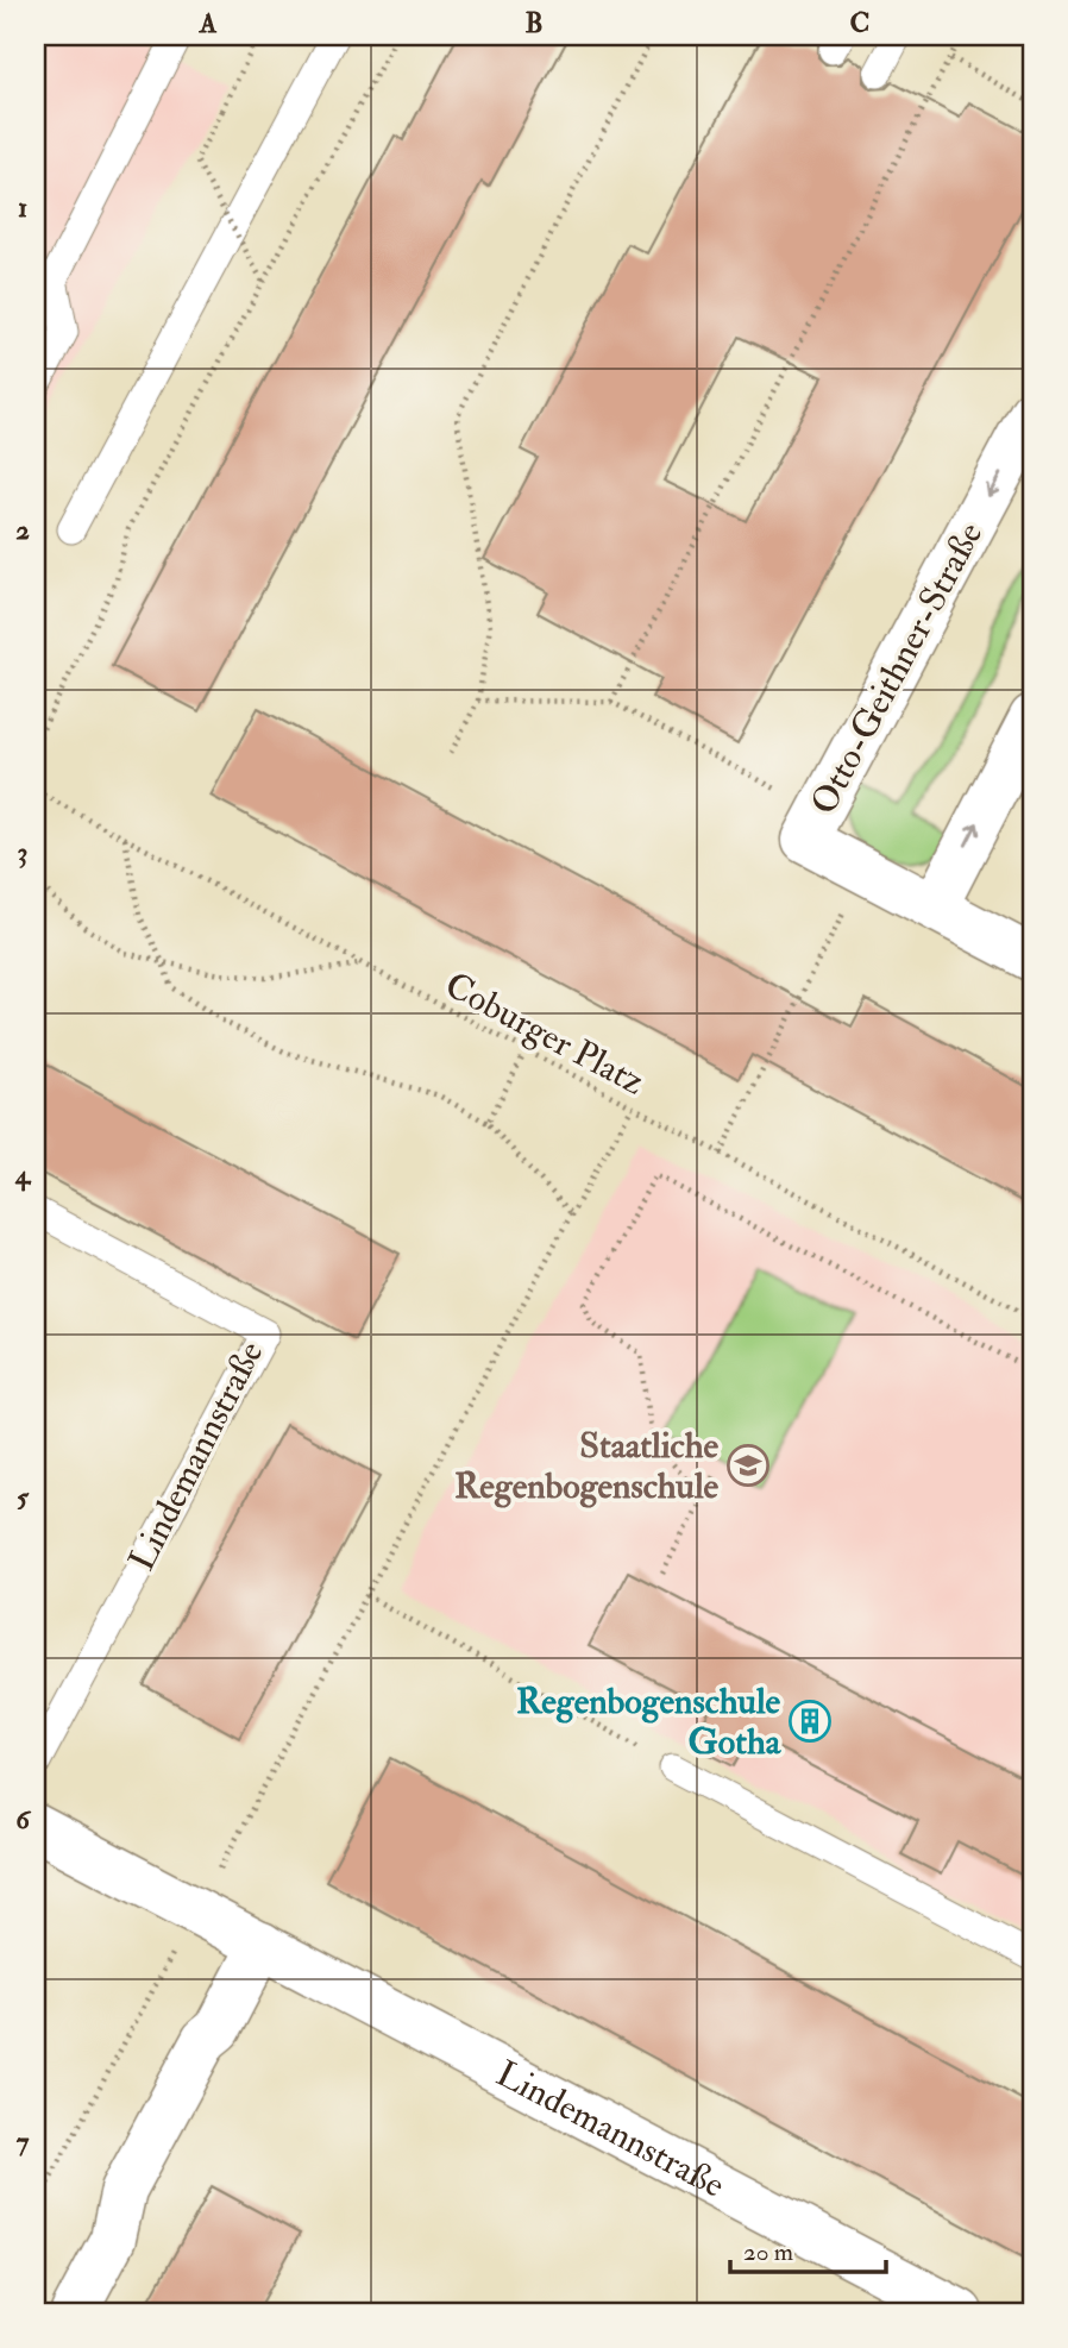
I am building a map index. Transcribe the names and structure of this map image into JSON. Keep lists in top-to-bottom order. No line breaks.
{"streets":{"street":["Otto-Geithner-Straße","Lindemannstraße"],"path":["Coburger Platz"]},"places":{"school or university":["Staatliche Regenbogenschule"],"building":["Regenbogenschule Gotha"]},"scale_bar":"20 m","grid":{"columns":["A","B","C"],"rows":["1","2","3","4","5","6","7"]}}
